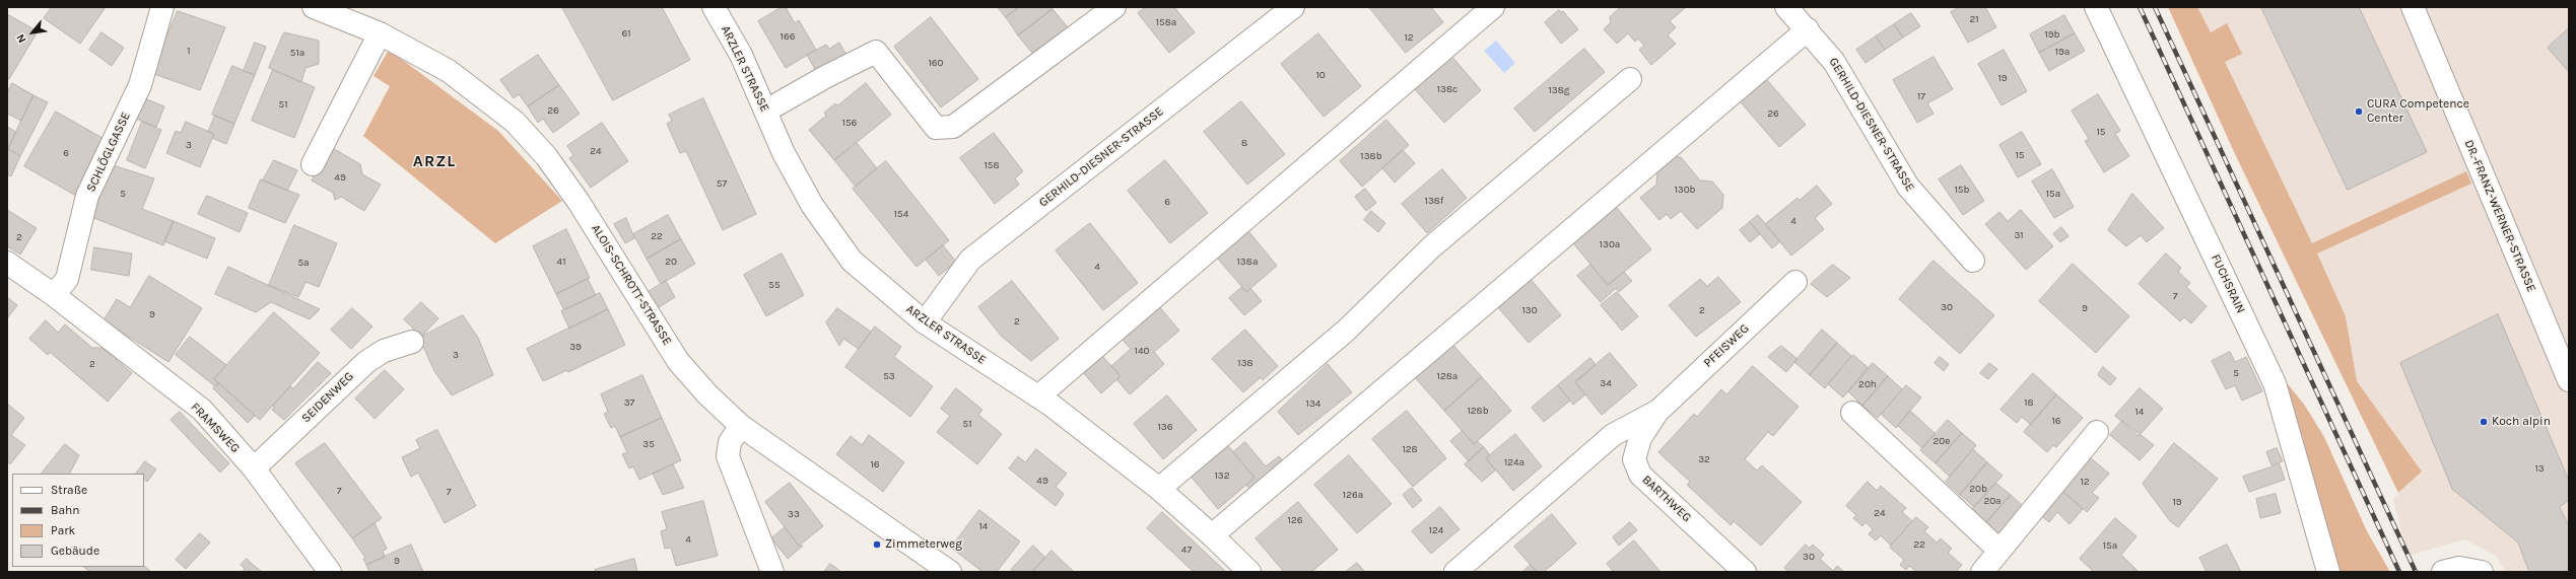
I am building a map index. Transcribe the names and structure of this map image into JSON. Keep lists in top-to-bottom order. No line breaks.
{"streets":{"street":["ARZLER STRASSE","GERHILD-DIESNER-STRASSE","SCHLÖGLGASSE","DR.-FRANZ-WERNER-STRASSE","FUCHSRAIN","ALOIS-SCHROTT-STRASSE","PFEISWEG","SEIDENWEG","FRAMSWEG","BARTHWEG"]},"crossings":[["ARZLER STRASSE","GERHILD-DIESNER-STRASSE"],["SCHLÖGLGASSE","FRAMSWEG"],["PFEISWEG","BARTHWEG"],["SEIDENWEG","FRAMSWEG"]],"districts":["ARZL"],"places":["CURA Competence Center","Koch alpin","Zimmeterweg"],"house_numbers":["21","158a","61","19b","166","12","1","19a","51a","160","10","19","138c","138g","17","51","26","26","156","15","8","3","24","6","15","138b","158","49","57","130b","15b","5","15a","138f","6","154","4","31","22","2","130a","41","20","138a","5a","4","55","7","30","9","130","2","9","2","39","140","3","138","2","5","53","128a","34","20h","37","18","134","128b","14","16","51","136","20e","35","128","32","124a","16","13","132","49","12","20b","7","7","126a","20a","19","24","33","126","14","124","4","22","15a","47","30","9"],"legend":["Straße","Bahn","Park","Gebäude"],"north":"bottom left"}
